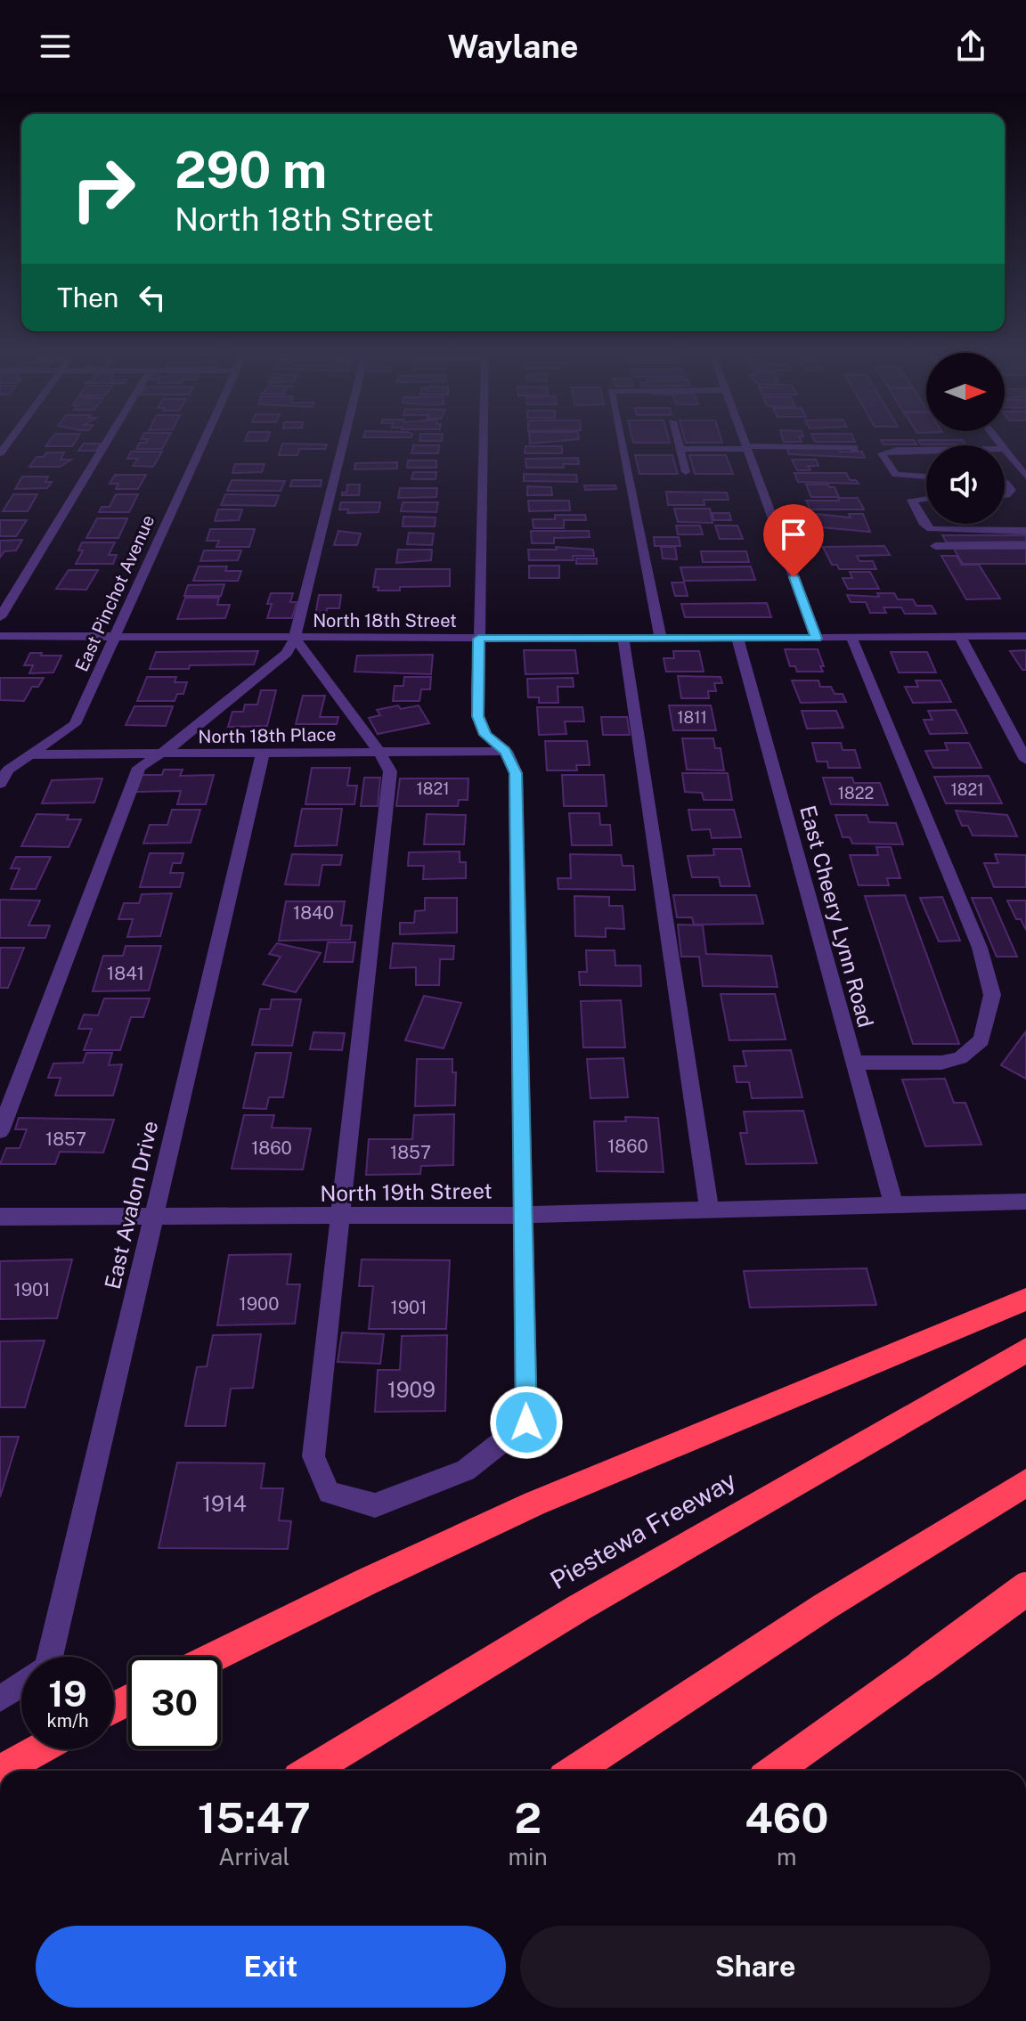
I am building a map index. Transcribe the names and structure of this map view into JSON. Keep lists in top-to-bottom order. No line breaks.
{"streets":{"highway":["Piestewa Freeway"],"street":["East Pinchot Avenue","North 18th Street","North 18th Place","East Cheery Lynn Road","North 19th Street","East Avalon Drive"]},"crossings":[["East Pinchot Avenue","North 18th Street"],["East Pinchot Avenue","North 18th Place"],["North 18th Street","East Cheery Lynn Road"],["North 18th Place","East Avalon Drive"],["East Cheery Lynn Road","North 19th Street"],["North 19th Street","East Avalon Drive"]],"house_numbers":["1811","1821","1821","1822","1840","1841","1857","1860","1860","1857","1901","1900","1901","1909","1914"],"north":"right","page":{"header":"Waylane","turn":["290 m","North 18th Street"],"then":"Then","speed":"19 km/h","limit":"30","eta":["15:47","Arrival","2","min","460","m"],"buttons":["Exit","Share"]}}
